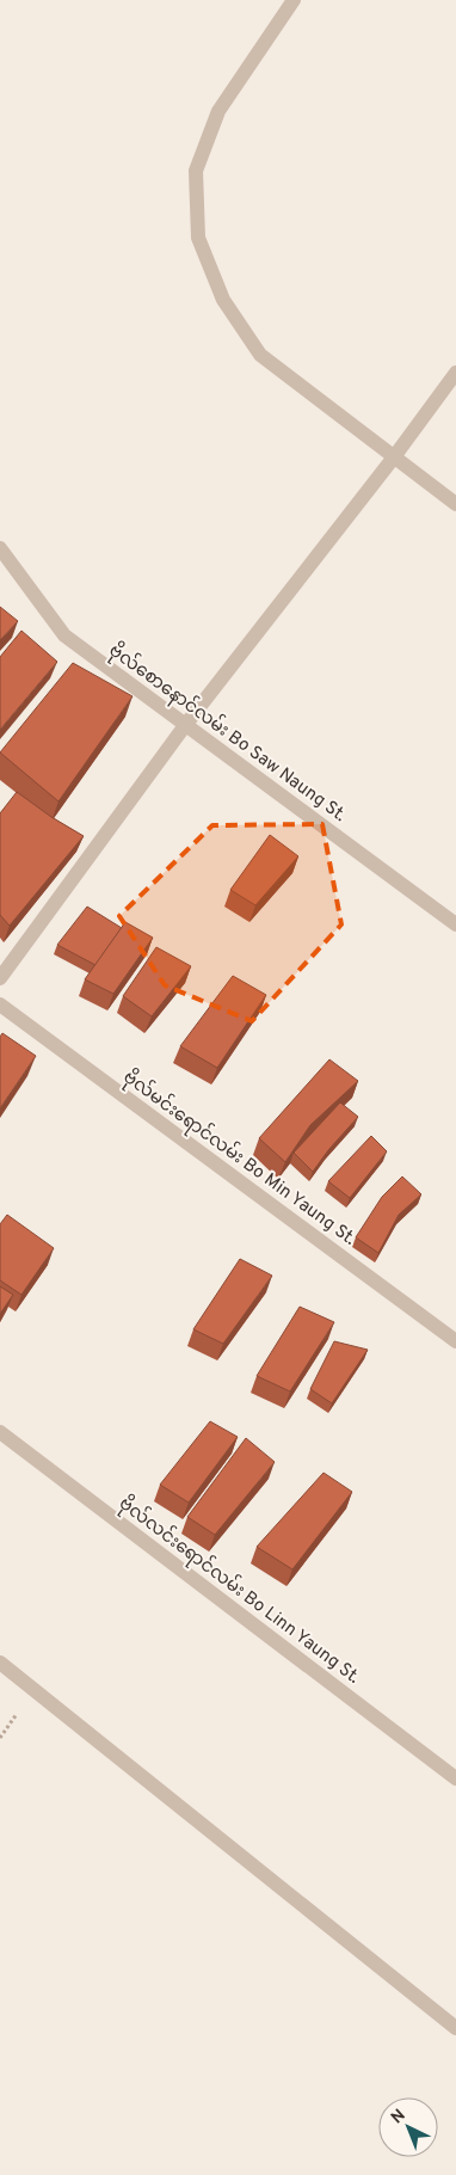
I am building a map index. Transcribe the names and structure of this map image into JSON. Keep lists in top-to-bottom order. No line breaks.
{"streets":{"street":["ဗိုလ်စောနောင်လမ်း Bo Saw Naung St.","ဗိုလ်မင်းရောင်လမ်း Bo Min Yaung St.","ဗိုလ်လင်းရောင်လမ်း Bo Linn Yaung St."]},"north":"top left"}
